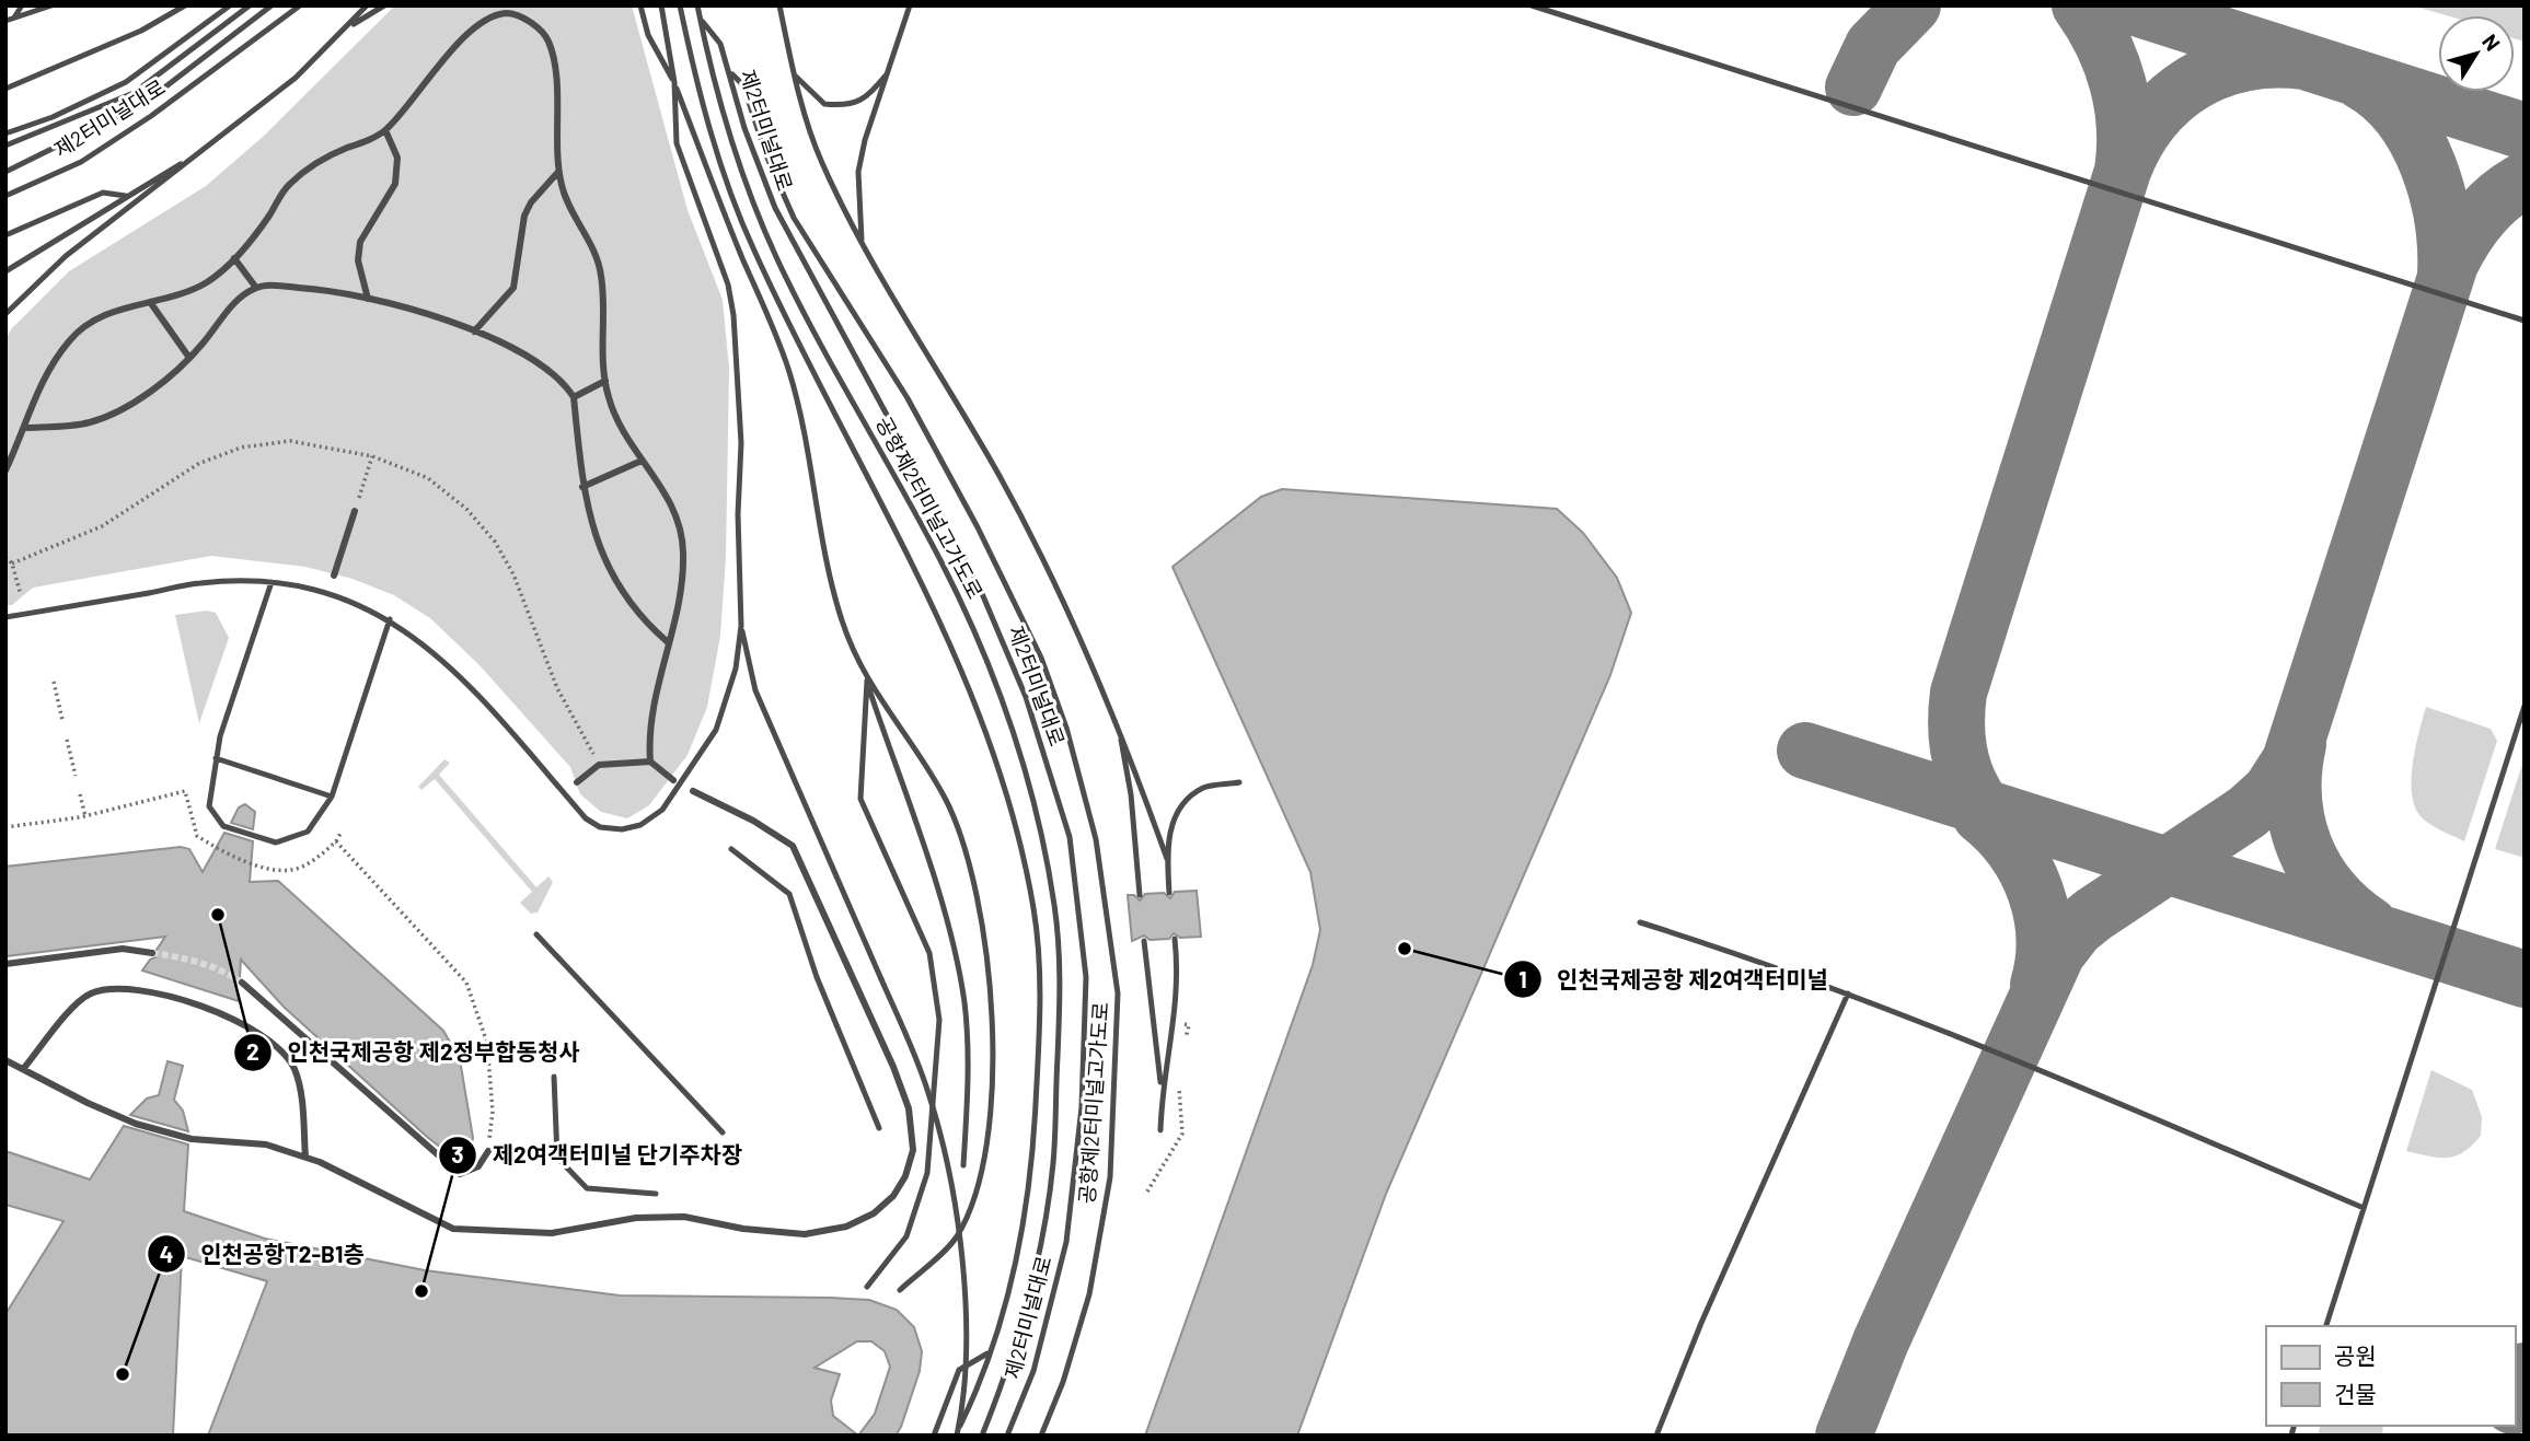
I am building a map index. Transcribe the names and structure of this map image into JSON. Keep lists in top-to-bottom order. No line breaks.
{"streets":{"lane":["제2터미널대로","공항제2터미널고가도로"]},"crossings":[["제2터미널대로","공항제2터미널고가도로"]],"places":["인천국제공항 제2정부합동청사","인천국제공항 제2여객터미널","제2여객터미널 단기주차장","인천공항T2-B1층"],"legend":["공원","건물"],"north":"top right"}
